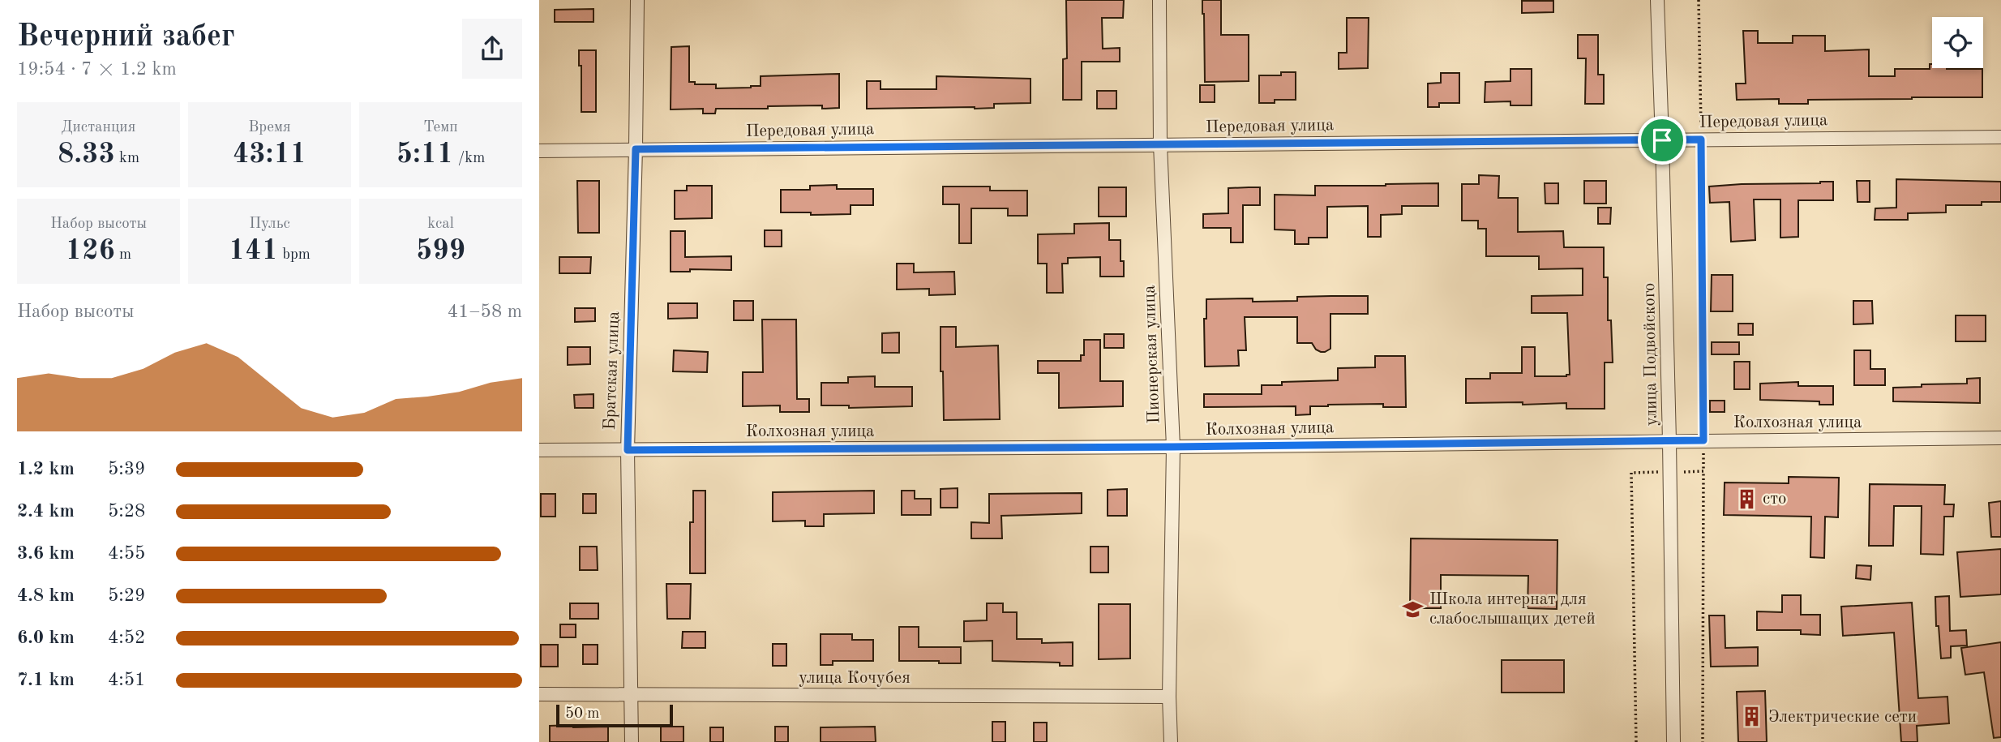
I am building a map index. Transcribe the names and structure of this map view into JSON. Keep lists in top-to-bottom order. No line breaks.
{"streets":{"street":["Передовая улица","Пионерская улица","улица Подвойского","Братская улица","Колхозная улица","улица Кочубея"]},"crossings":[["Передовая улица","Пионерская улица"],["Передовая улица","улица Подвойского"],["Передовая улица","Братская улица"],["Пионерская улица","Колхозная улица"],["Пионерская улица","улица Кочубея"],["улица Подвойского","Колхозная улица"],["Братская улица","Колхозная улица"],["Братская улица","улица Кочубея"]],"places":{"building":["сто","Электрические сети"],"school or university":["Школа интернат для слабослышащих детей"]},"scale_bar":"50 m","page":{"heading":["Вечерний забег","19:54 · 7 × 1.2 km"],"stats":[["Дистанция","8.33 km"],["Время","43:11"],["Темп","5:11 /km"],["Набор высоты","126 m"],["Пульс","141 bpm"],["kcal","599"]],"chart":["Набор высоты","41–58 m"],"list":[{"name":"1.2 km","note":"5:39"},{"name":"2.4 km","note":"5:28"},{"name":"3.6 km","note":"4:55"},{"name":"4.8 km","note":"5:29"},{"name":"6.0 km","note":"4:52"},{"name":"7.1 km","note":"4:51"}],"scale":"50 m"}}
